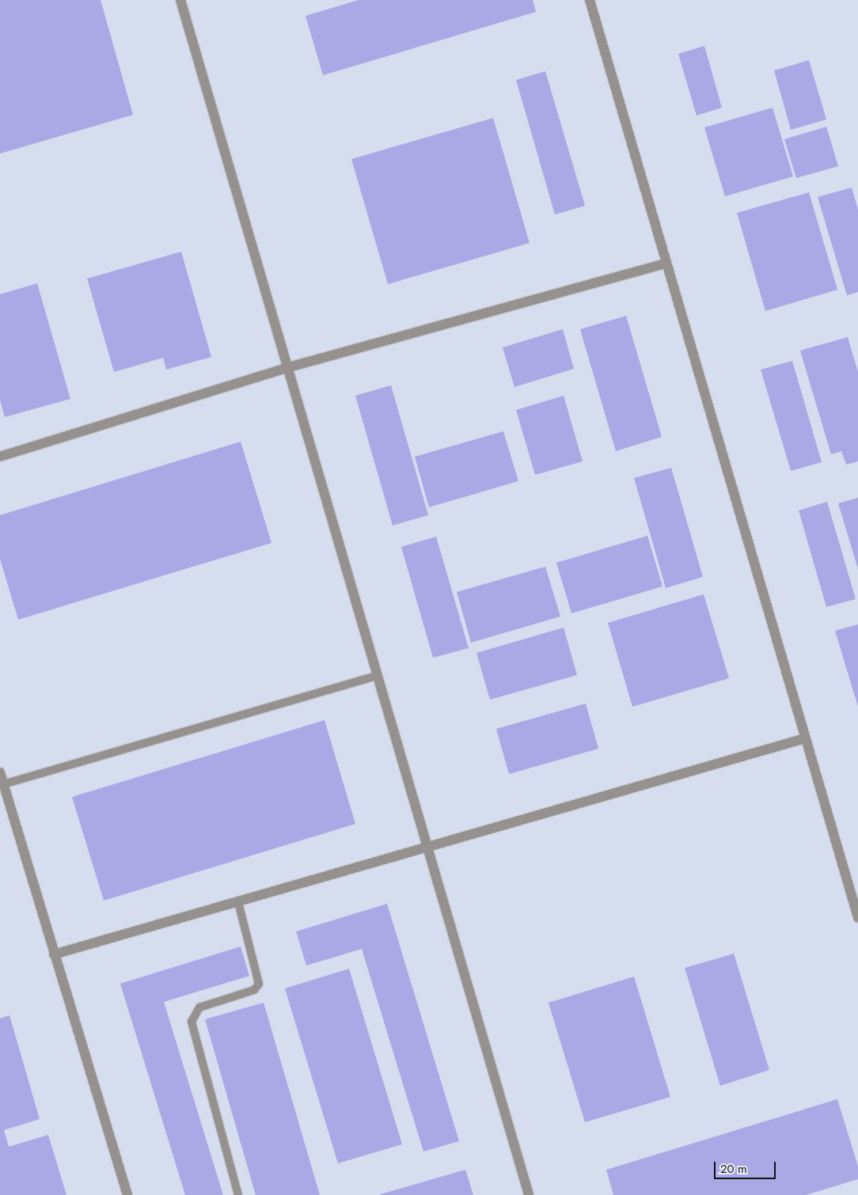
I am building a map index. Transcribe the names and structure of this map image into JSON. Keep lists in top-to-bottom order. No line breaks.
{"scale_bar":"20 m"}
